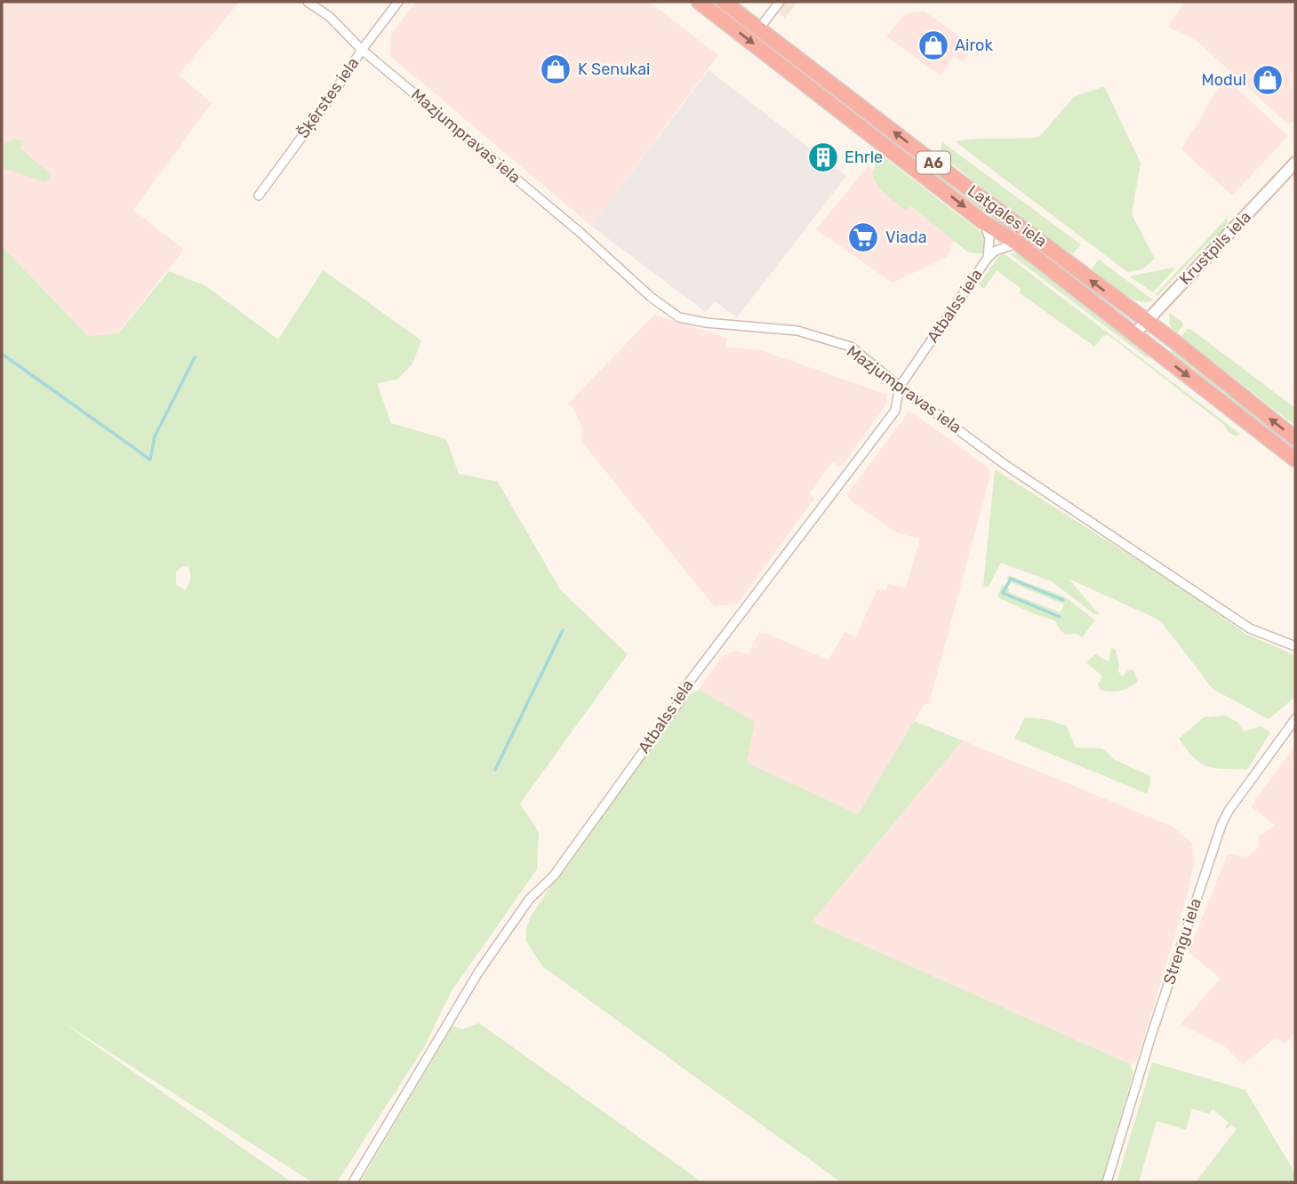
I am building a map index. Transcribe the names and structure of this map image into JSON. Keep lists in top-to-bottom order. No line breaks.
{"streets":{"highway":["A6","Latgales iela"],"street":["Šķērstes iela","Mazjumpravas iela","Krustpils iela","Atbalss iela","Strengu iela"]},"crossings":[["Šķērstes iela","Mazjumpravas iela"],["Mazjumpravas iela","Atbalss iela"],["Latgales iela","Krustpils iela"],["Latgales iela","Atbalss iela"]],"places":{"shop":["Airok","K Senukai","Modul"],"building":["Ehrle"],"supermarket":["Viada"]}}
